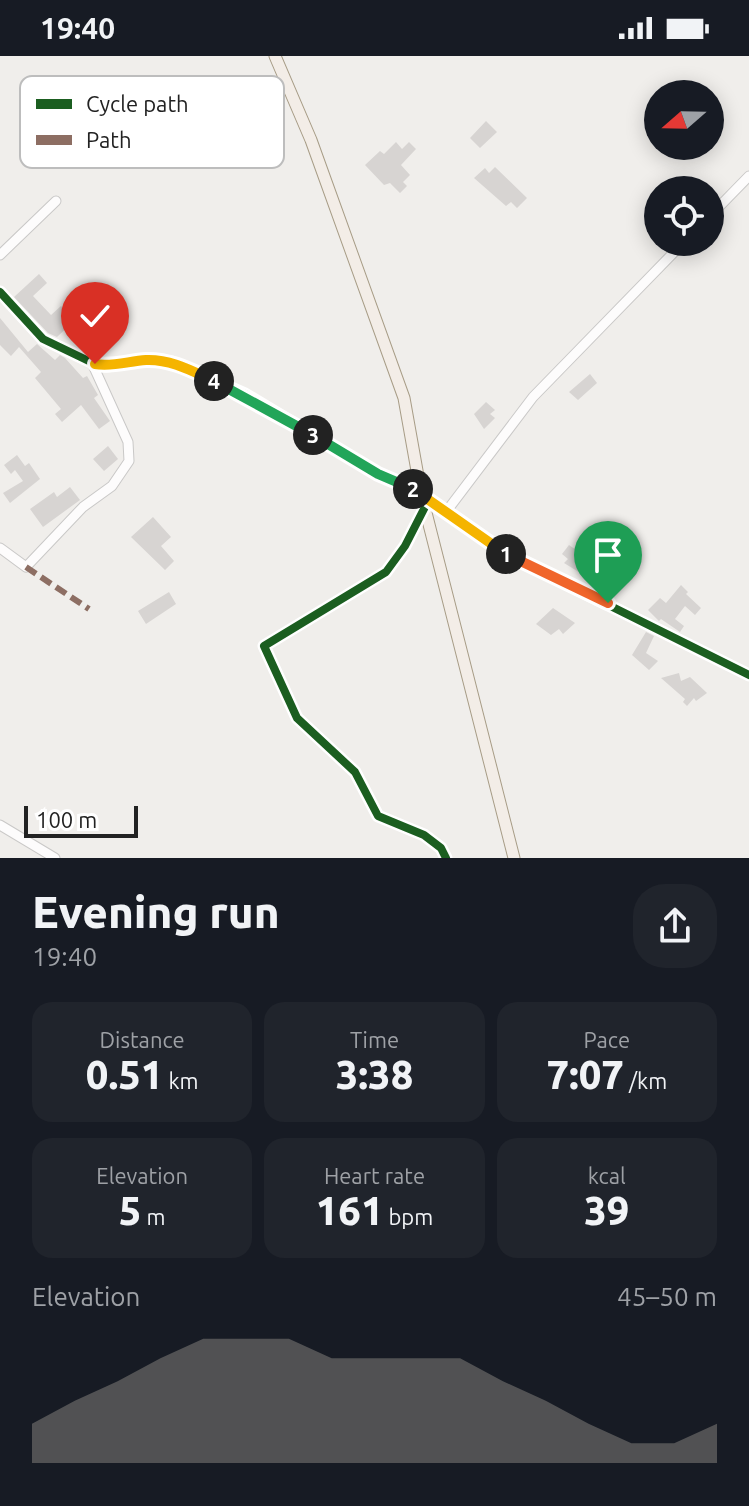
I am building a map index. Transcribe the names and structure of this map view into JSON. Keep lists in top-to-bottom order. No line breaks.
{"legend":["Cycle path","Path"],"scale_bar":"100 m","north":"left","page":{"status":"19:40","pins":["4","3","2","1"],"scale":"100 m","heading":["Evening run","19:40"],"stats":[["Distance","0.51 km"],["Time","3:38"],["Pace","7:07 /km"],["Elevation","5 m"],["Heart rate","161 bpm"],["kcal","39"]],"chart":["Elevation","45–50 m"]}}
